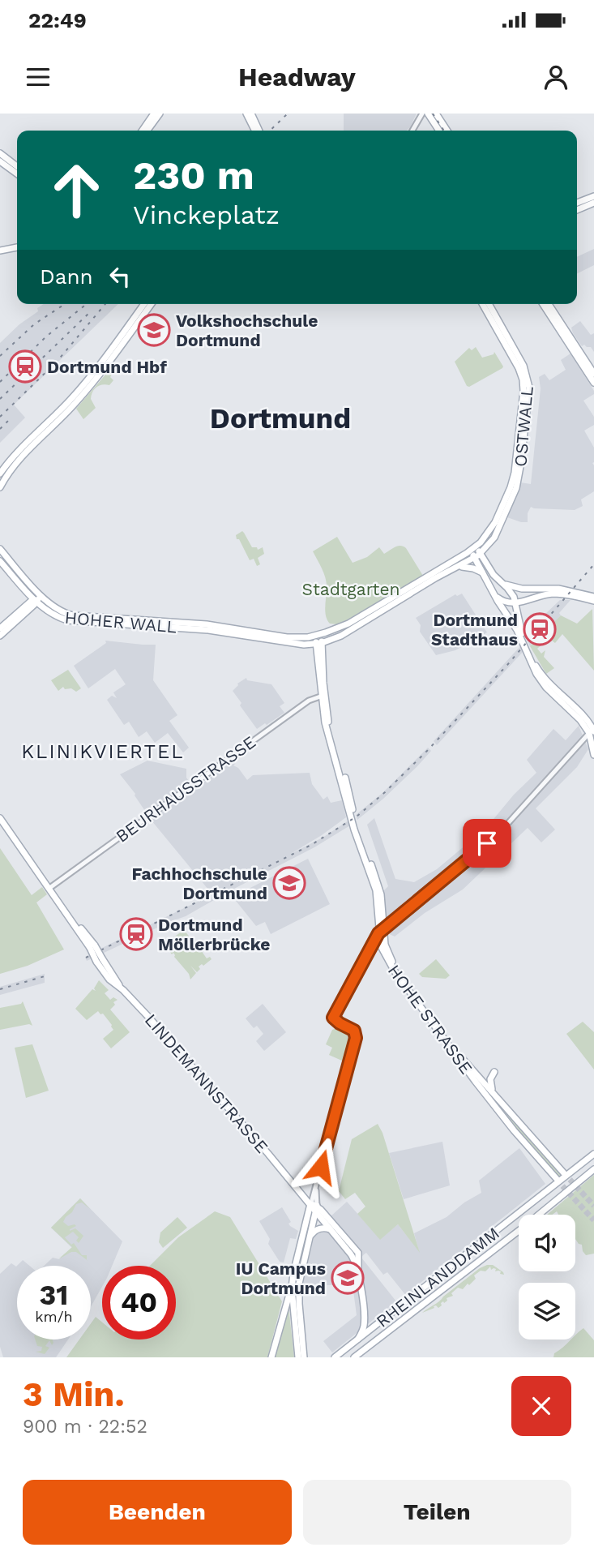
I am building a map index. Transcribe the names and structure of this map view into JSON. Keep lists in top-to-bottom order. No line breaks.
{"streets":{"main road":["OSTWALL","HOHER WALL","HOHE STRASSE","LINDEMANNSTRASSE","RHEINLANDDAMM"],"street":["BEURHAUSSTRASSE"]},"crossings":[["OSTWALL","HOHER WALL"],["OSTWALL","HOHE STRASSE"],["BEURHAUSSTRASSE","HOHE STRASSE"],["BEURHAUSSTRASSE","LINDEMANNSTRASSE"],["LINDEMANNSTRASSE","RHEINLANDDAMM"]],"districts":["Dortmund","KLINIKVIERTEL"],"parks":["Stadtgarten"],"places":{"school or university":["Volkshochschule Dortmund","Fachhochschule Dortmund","IU Campus Dortmund"],"station":["Dortmund Hbf","Dortmund Stadthaus","Dortmund Möllerbrücke"]},"page":{"status":"22:49","header":"Headway","turn":["230 m","Vinckeplatz"],"then":"Dann","speed":"31 km/h","limit":"40","heading":["3 Min.","900 m · 22:52"],"buttons":["Beenden","Teilen"]}}
